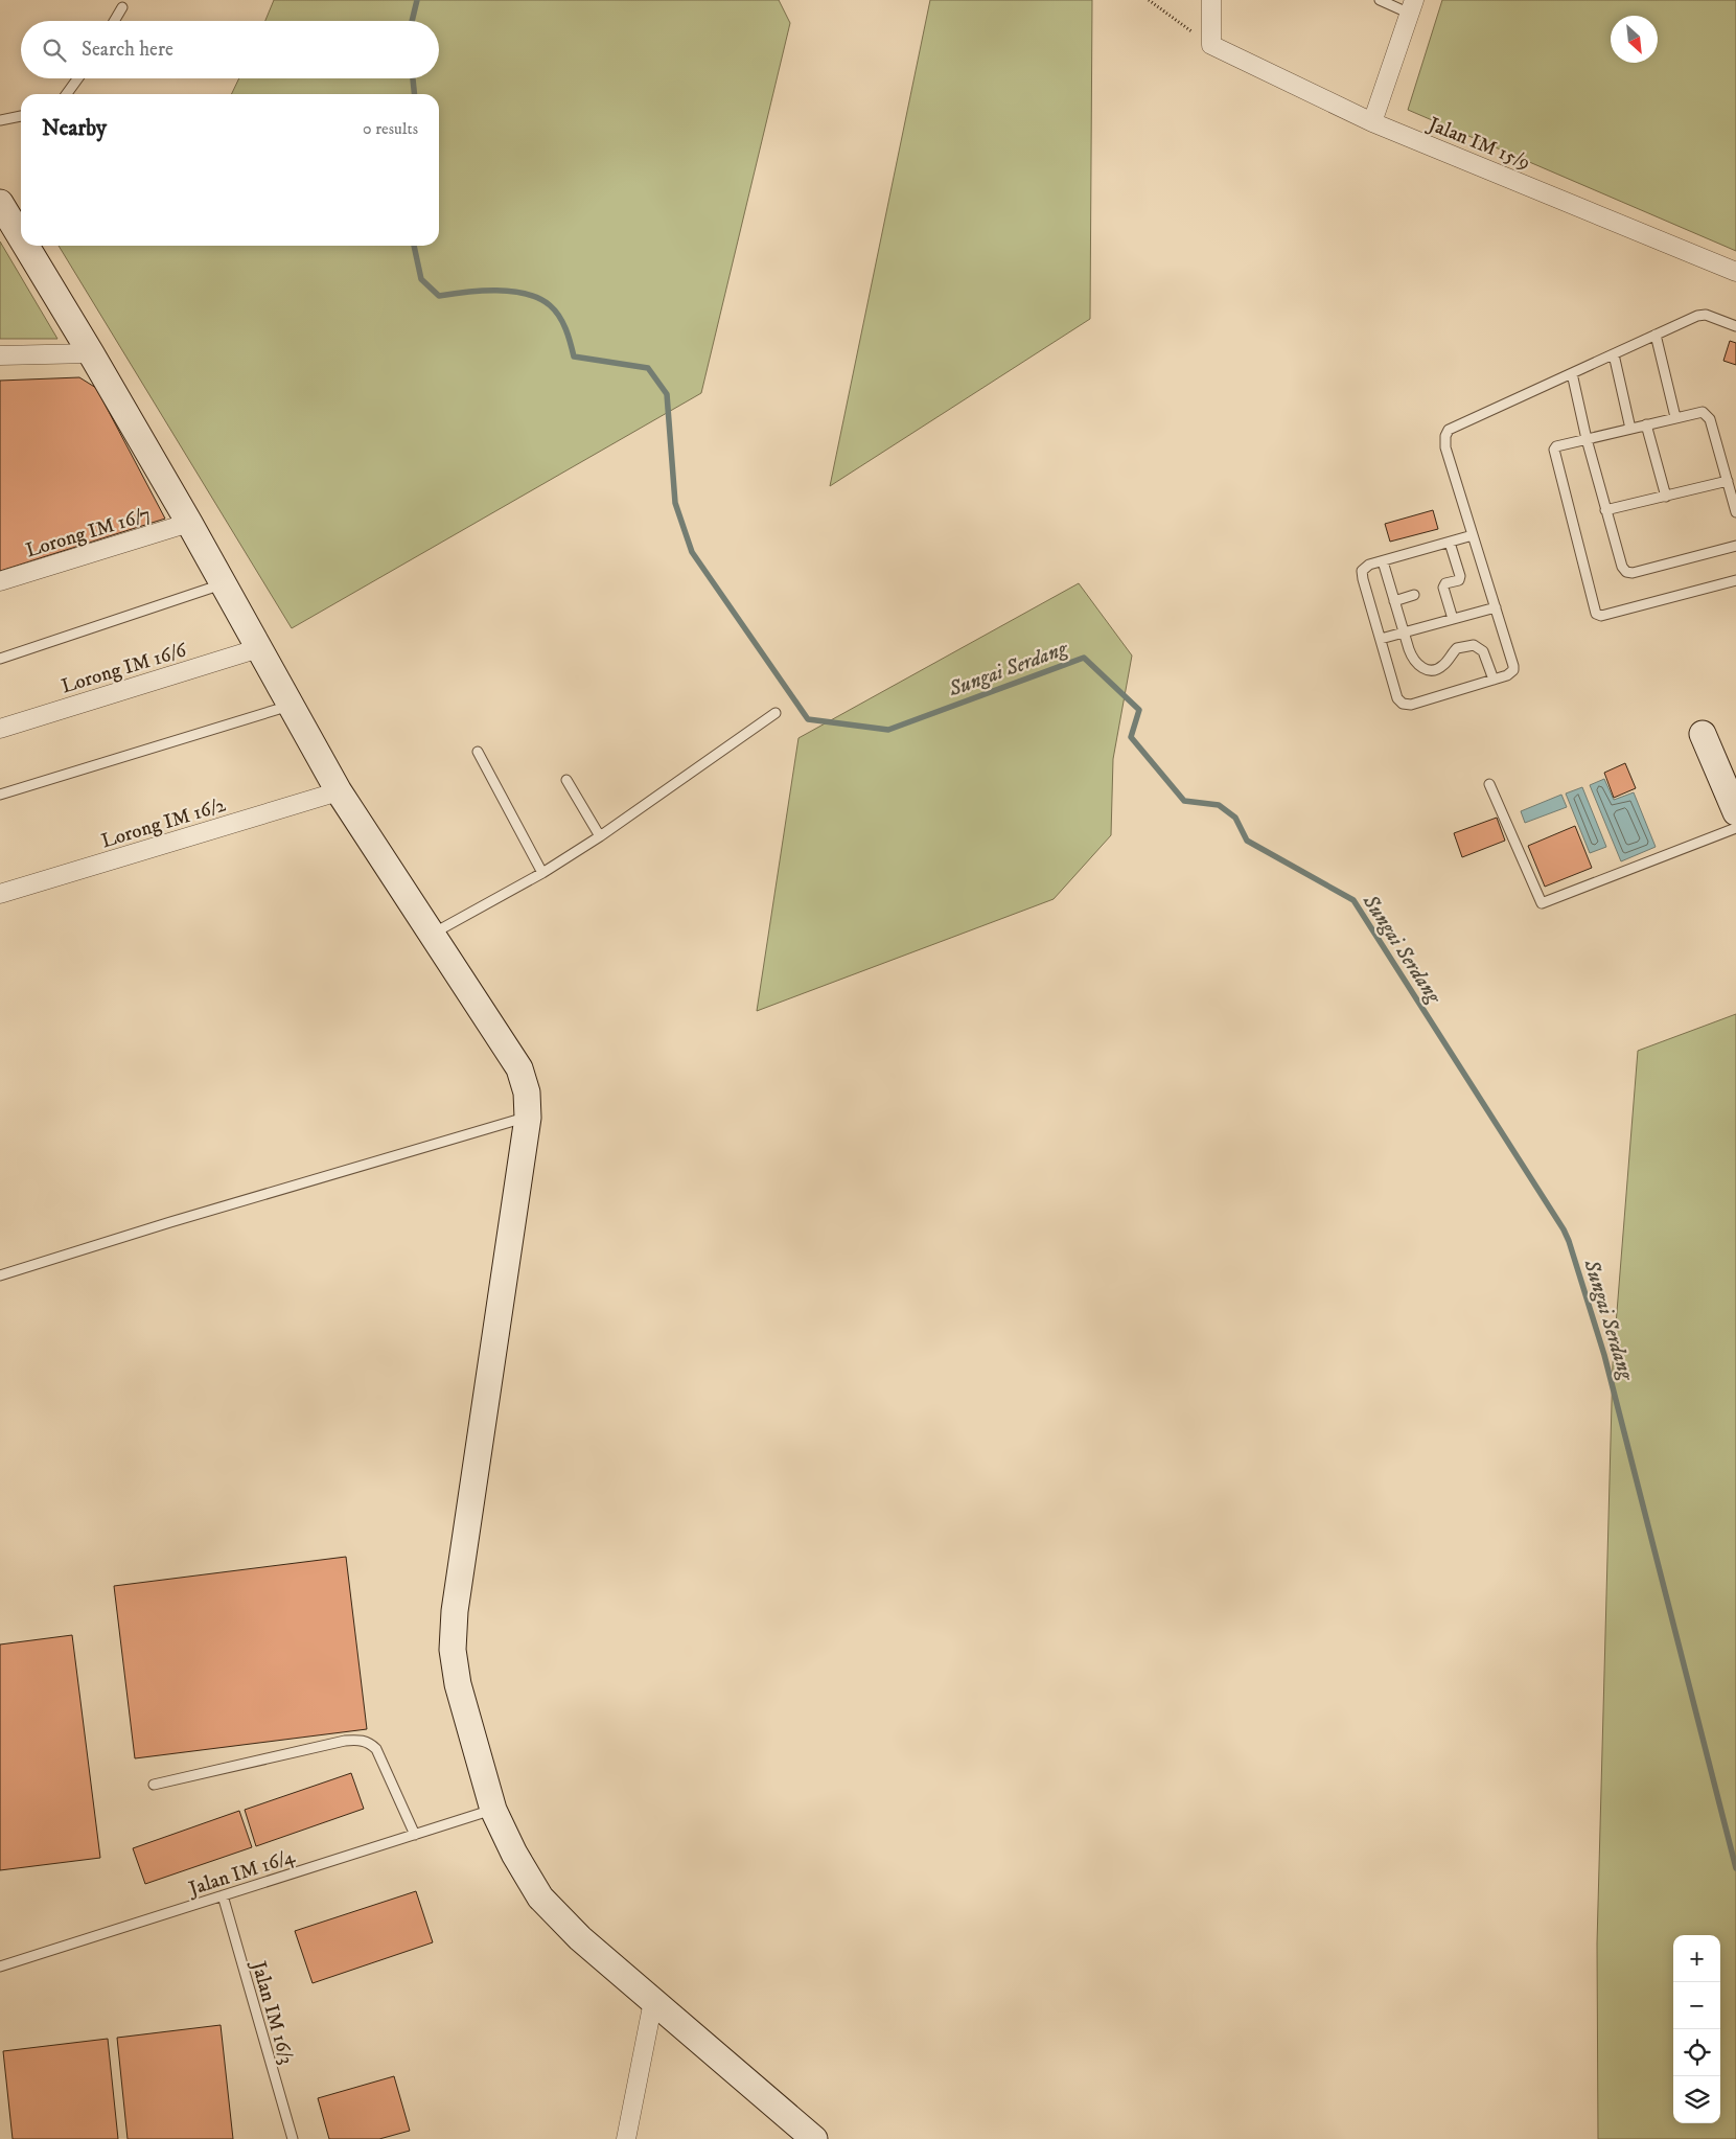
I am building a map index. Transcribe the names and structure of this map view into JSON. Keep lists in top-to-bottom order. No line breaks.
{"streets":{"street":["Jalan IM 15/9","Lorong IM 16/7","Lorong IM 16/6","Lorong IM 16/2"],"lane":["Jalan IM 16/4","Jalan IM 16/3"]},"crossings":[["Jalan IM 16/4","Jalan IM 16/3"]],"water":["Sungai Serdang"],"north":"bottom right","page":{"search":"Search here","heading":["Nearby","0 results"],"map_buttons":["+","−"]}}
